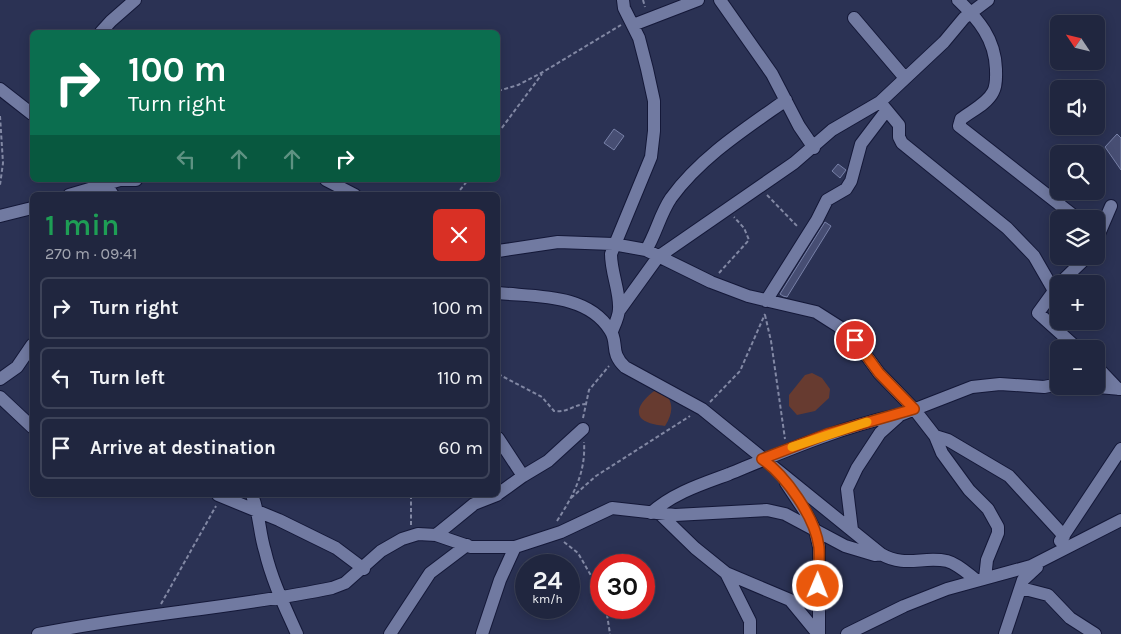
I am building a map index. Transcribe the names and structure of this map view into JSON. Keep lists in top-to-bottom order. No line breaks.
{"north":"top left","page":{"map_buttons":["+","−"],"turn":["100 m","Turn right"],"heading":["1 min","270 m · 09:41"],"list":[{"name":"Turn right","value":"100 m"},{"name":"Turn left","value":"110 m"},{"name":"Arrive at destination","value":"60 m"}],"speed":"24 km/h","limit":"30"}}
